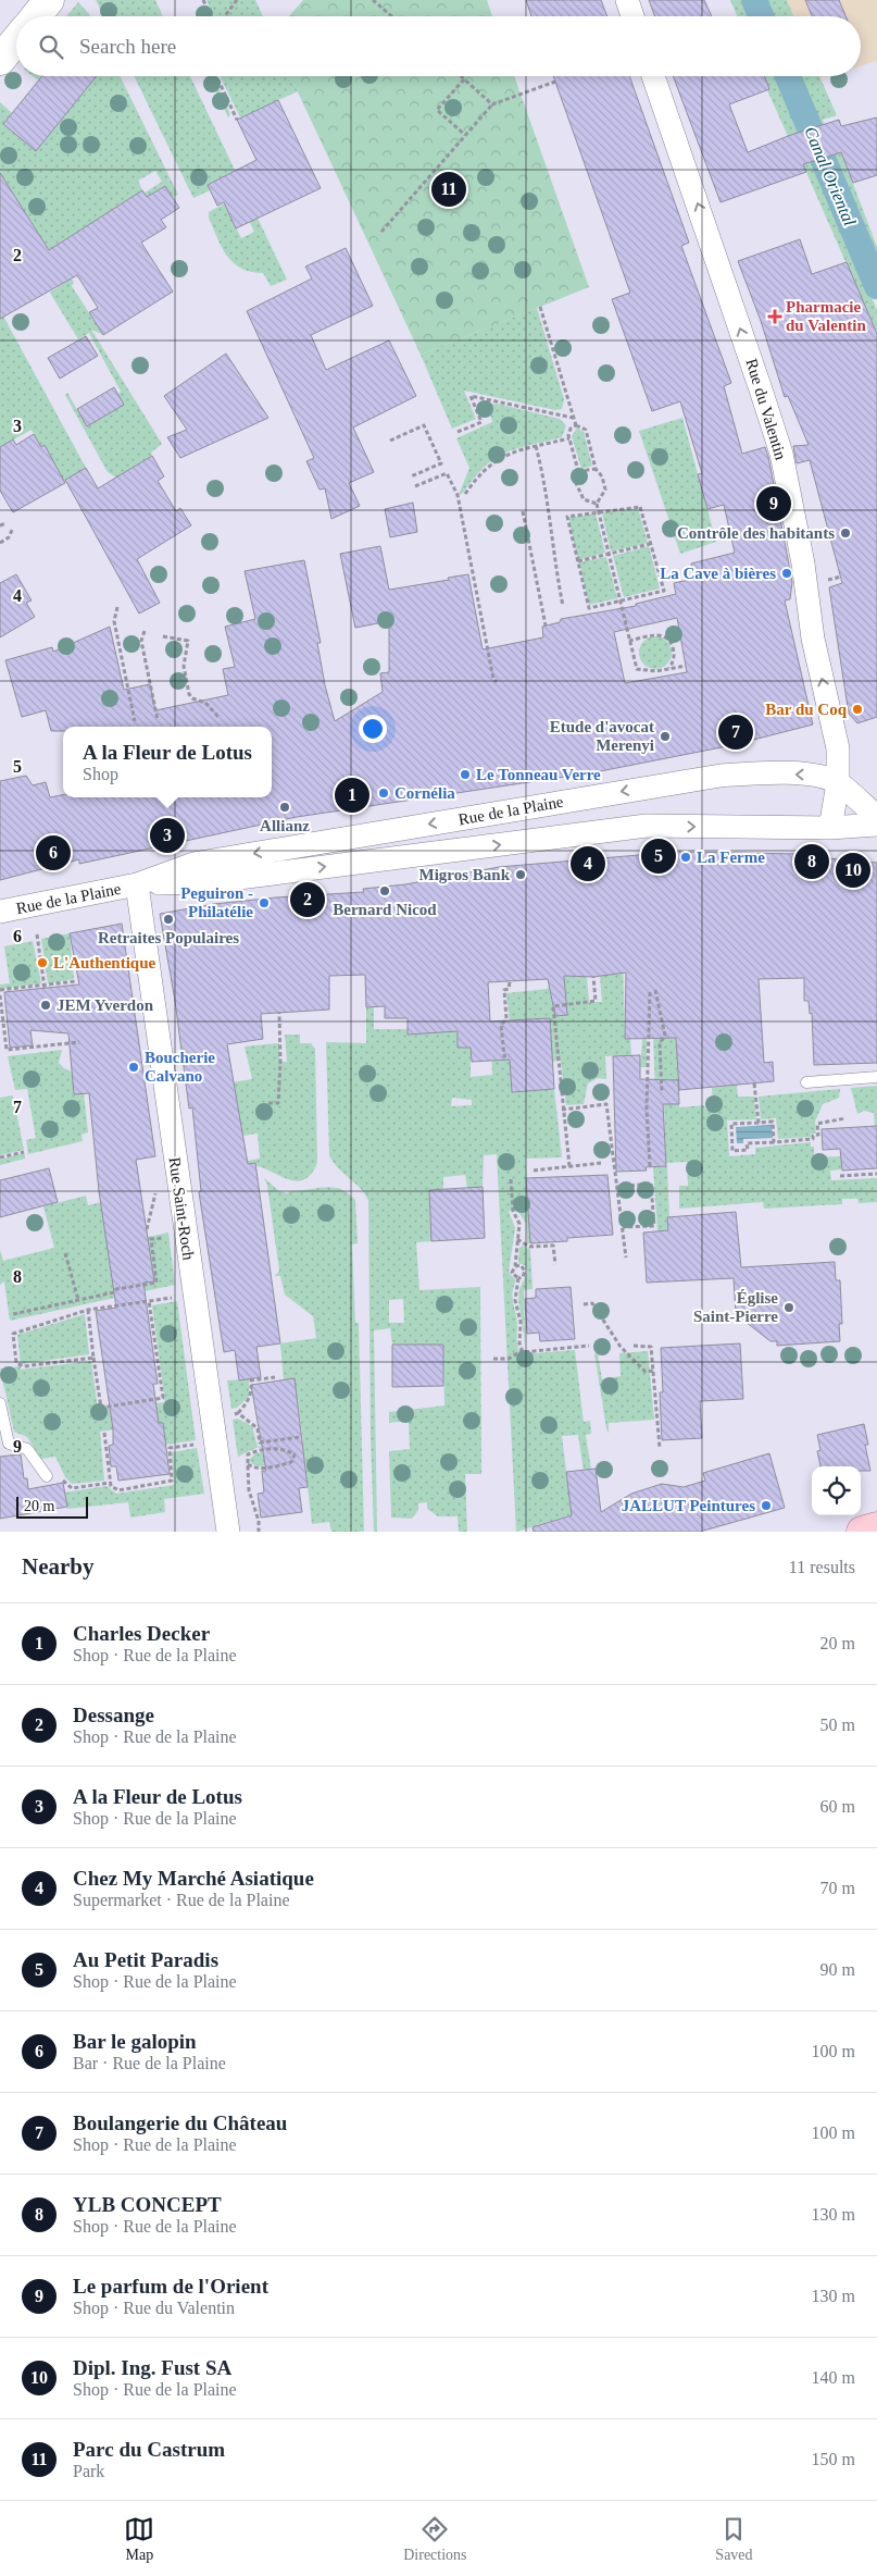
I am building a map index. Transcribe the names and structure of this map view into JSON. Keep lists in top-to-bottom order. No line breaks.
{"streets":{"street":["Rue du Valentin","Rue de la Plaine","Rue Saint-Roch"]},"crossings":[["Rue du Valentin","Rue de la Plaine"],["Rue de la Plaine","Rue Saint-Roch"]],"one_way":["Rue du Valentin"],"water":["Canal Oriental"],"places":{"health":["Pharmacie du Valentin"],"other":["Contrôle des habitants","La Cave à bières","Bar du Coq","Etude d'avocat Merenyi","Le Tonneau Verre","Cornélia","Allianz","La Ferme","Migros Bank","Bernard Nicod","Peguiron - Philatélie","Retraites Populaires","L'Authentique","JEM Yverdon","Boucherie Calvano","Église Saint-Pierre","JALLUT Peintures"]},"scale_bar":"20 m","page":{"search":"Search here","pins":["11","9","7","1","3","6","5","8","4","10","2"],"popup":["A la Fleur de Lotus","Shop"],"scale":"20 m","heading":["Nearby","11 results"],"list":[{"mark":"1","name":"Charles Decker","note":"Shop · Rue de la Plaine","value":"20 m"},{"mark":"2","name":"Dessange","note":"Shop · Rue de la Plaine","value":"50 m"},{"mark":"3","name":"A la Fleur de Lotus","note":"Shop · Rue de la Plaine","value":"60 m"},{"mark":"4","name":"Chez My Marché Asiatique","note":"Supermarket · Rue de la Plaine","value":"70 m"},{"mark":"5","name":"Au Petit Paradis","note":"Shop · Rue de la Plaine","value":"90 m"},{"mark":"6","name":"Bar le galopin","note":"Bar · Rue de la Plaine","value":"100 m"},{"mark":"7","name":"Boulangerie du Château","note":"Shop · Rue de la Plaine","value":"100 m"},{"mark":"8","name":"YLB CONCEPT","note":"Shop · Rue de la Plaine","value":"130 m"},{"mark":"9","name":"Le parfum de l'Orient","note":"Shop · Rue du Valentin","value":"130 m"},{"mark":"10","name":"Dipl. Ing. Fust SA","note":"Shop · Rue de la Plaine","value":"140 m"},{"mark":"11","name":"Parc du Castrum","note":"Park","value":"150 m"}],"nav":["Map","Directions","Saved"]},"grid":{"rows":["2","3","4","5","6","7","8","9"]}}
